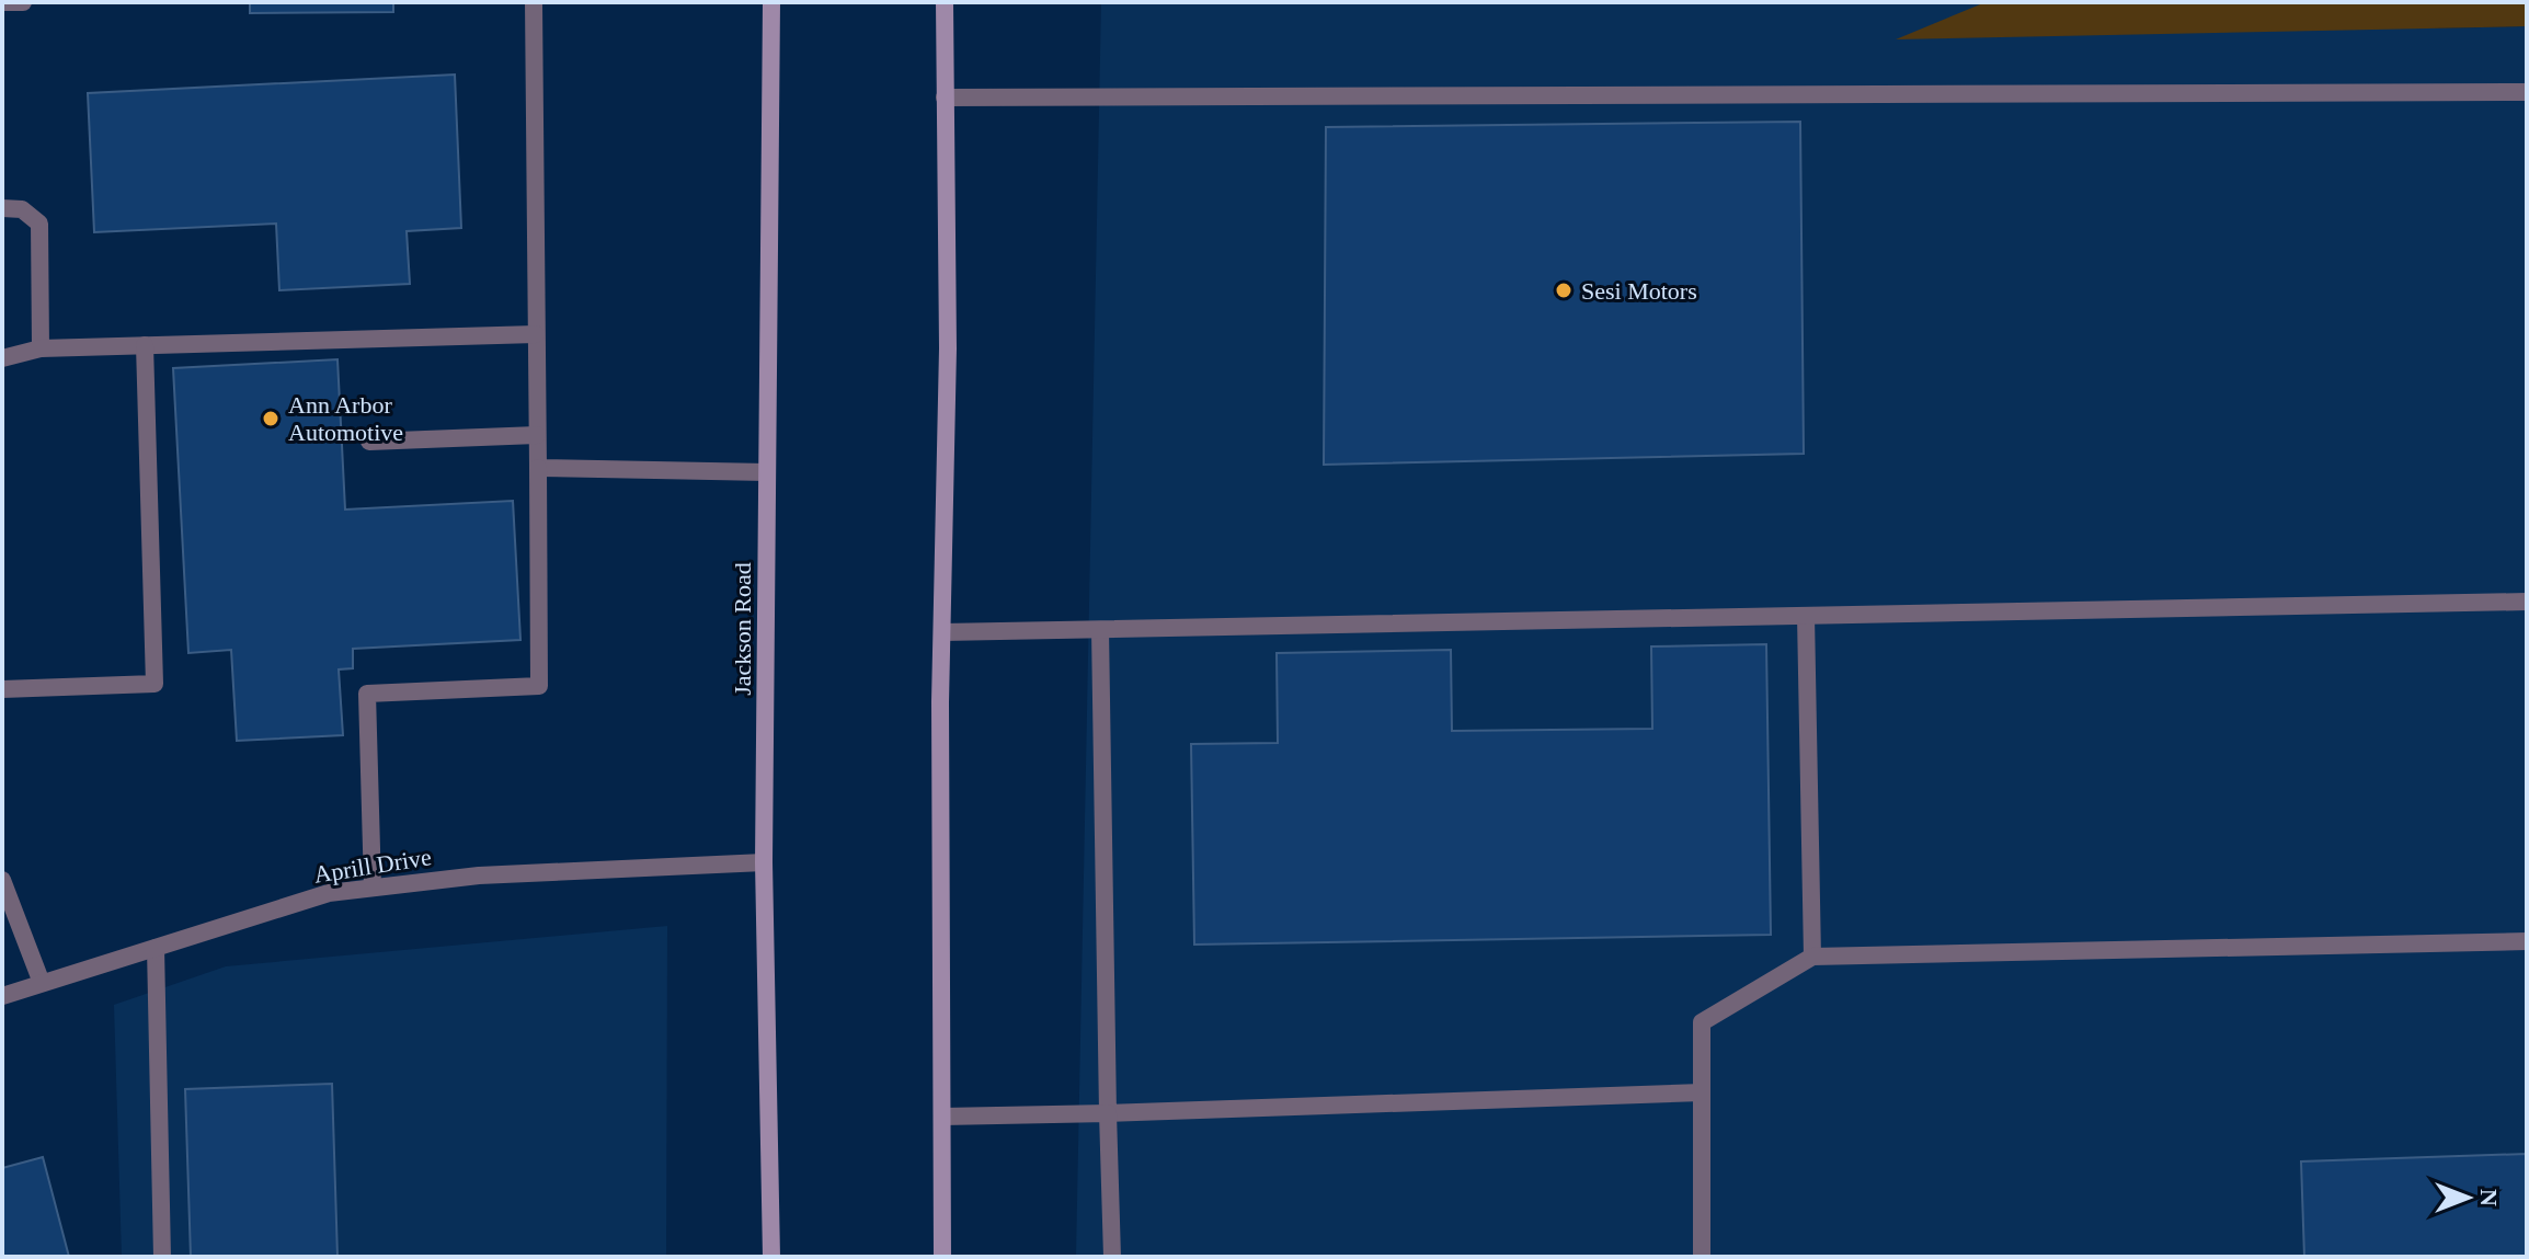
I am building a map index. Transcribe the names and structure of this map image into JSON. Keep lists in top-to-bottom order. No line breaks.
{"streets":{"main road":["Jackson Road"],"street":["Aprill Drive"]},"crossings":[["Jackson Road","Aprill Drive"]],"places":["Sesi Motors","Ann Arbor Automotive"],"north":"right"}
